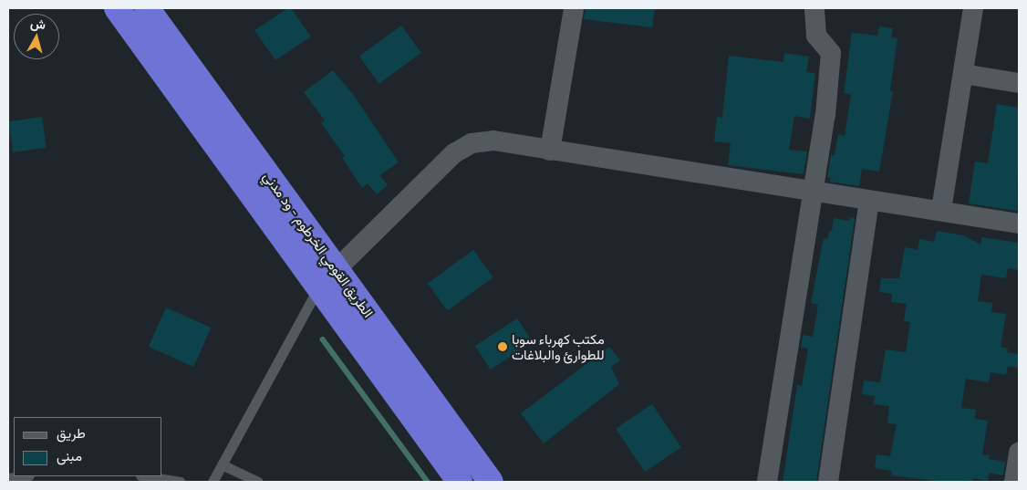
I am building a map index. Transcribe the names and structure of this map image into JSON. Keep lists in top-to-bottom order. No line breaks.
{"streets":{"highway":["الطريق القومي الخرطوم - ود مدني"]},"places":["مكتب كهرباء سوبا للطوارئ والبلاغات"],"legend":["طريق","مبنى"],"north":"top"}
